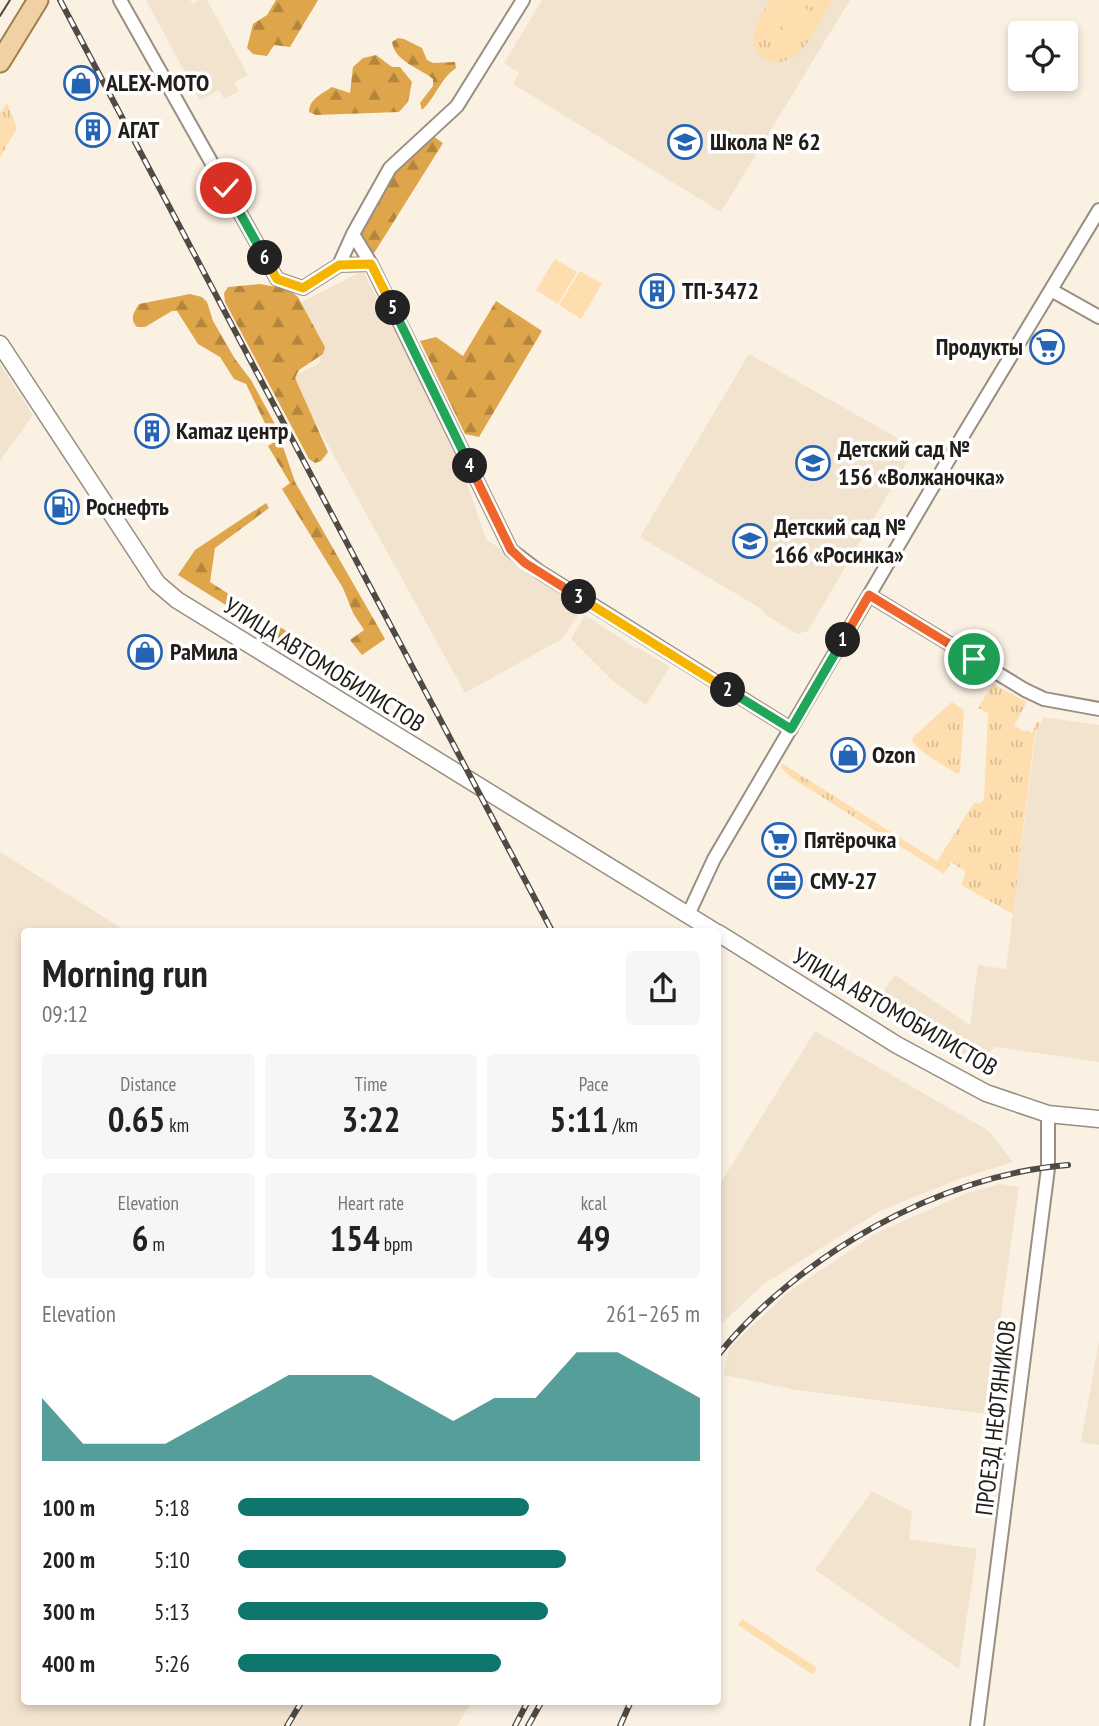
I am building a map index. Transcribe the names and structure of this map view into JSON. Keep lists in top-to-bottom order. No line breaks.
{"streets":{"street":["УЛИЦА АВТОМОБИЛИСТОВ","ПРОЕЗД НЕФТЯНИКОВ"]},"crossings":[["УЛИЦА АВТОМОБИЛИСТОВ","ПРОЕЗД НЕФТЯНИКОВ"]],"places":{"shop":["ALEX-MOTO","РаМила","Ozon"],"building":["АГАТ","ТП-3472","Kamaz центр"],"school or university":["Школа № 62","Детский сад № 156 «Волжаночка»","Детский сад № 166 «Росинка»"],"supermarket":["Продукты","Пятёрочка"],"fuel station":["Роснефть"],"office":["СМУ-27"]},"page":{"pins":["6","5","4","3","1","2"],"heading":["Morning run","09:12"],"stats":[["Distance","0.65 km"],["Time","3:22"],["Pace","5:11 /km"],["Elevation","6 m"],["Heart rate","154 bpm"],["kcal","49"]],"chart":["Elevation","261–265 m"],"list":[{"name":"100 m","note":"5:18"},{"name":"200 m","note":"5:10"},{"name":"300 m","note":"5:13"},{"name":"400 m","note":"5:26"}]}}
